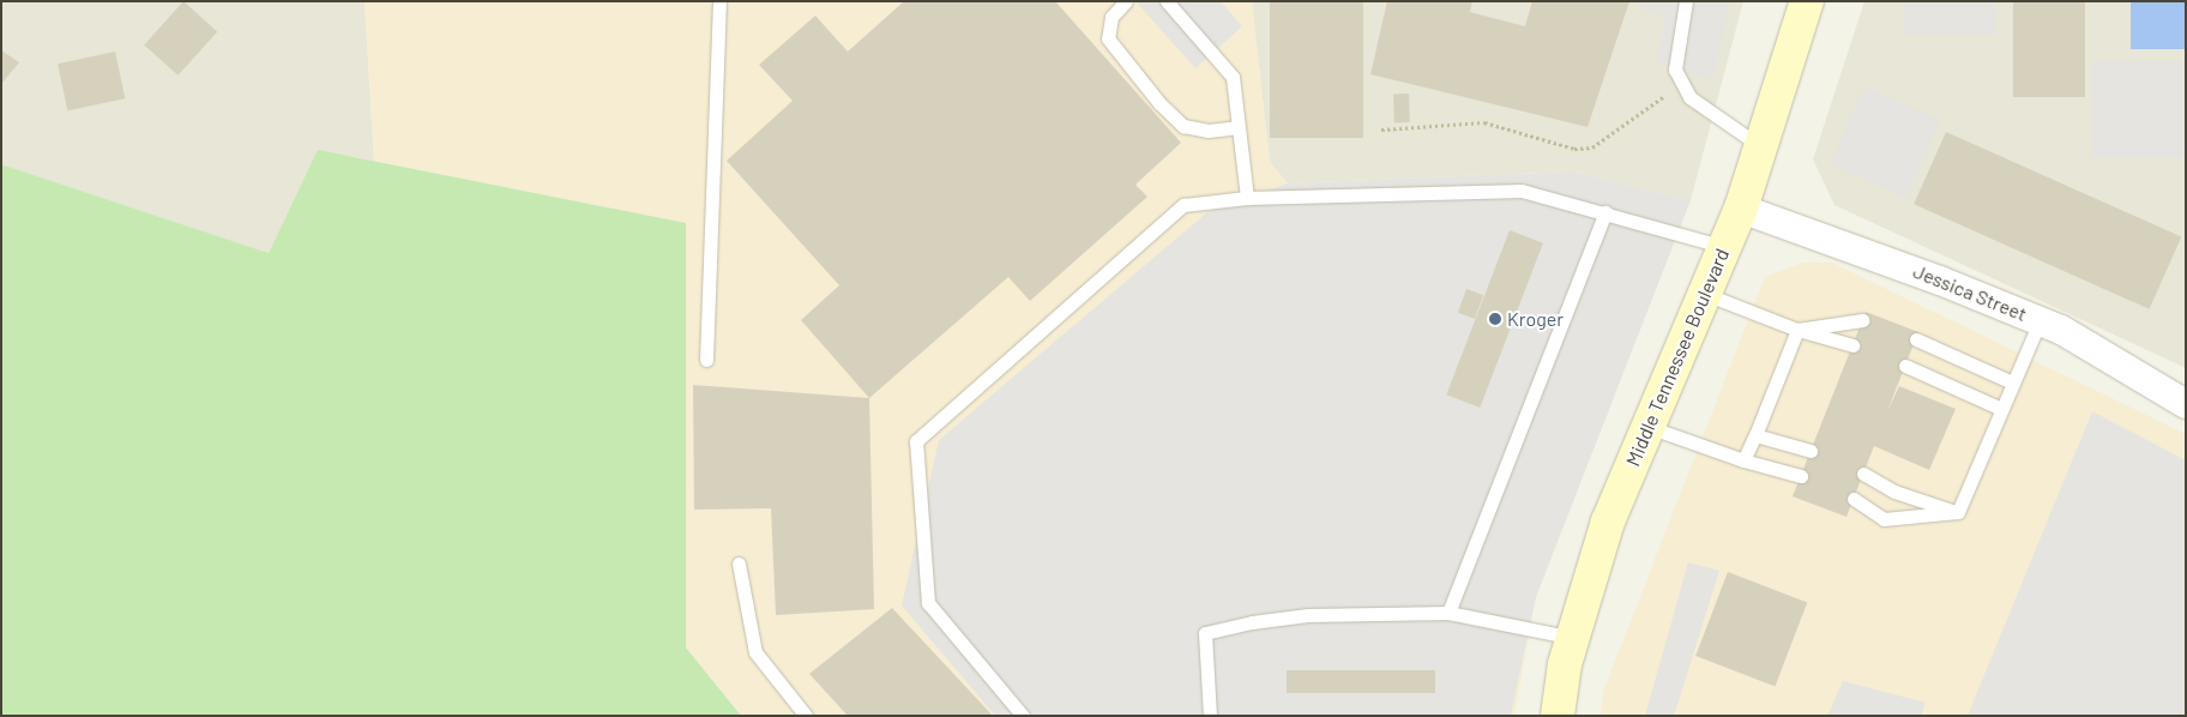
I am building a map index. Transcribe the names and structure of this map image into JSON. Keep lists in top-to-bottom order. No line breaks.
{"streets":{"main road":["Middle Tennessee Boulevard"],"street":["Jessica Street"]},"crossings":[["Jessica Street","Middle Tennessee Boulevard"]],"places":["Kroger"]}
